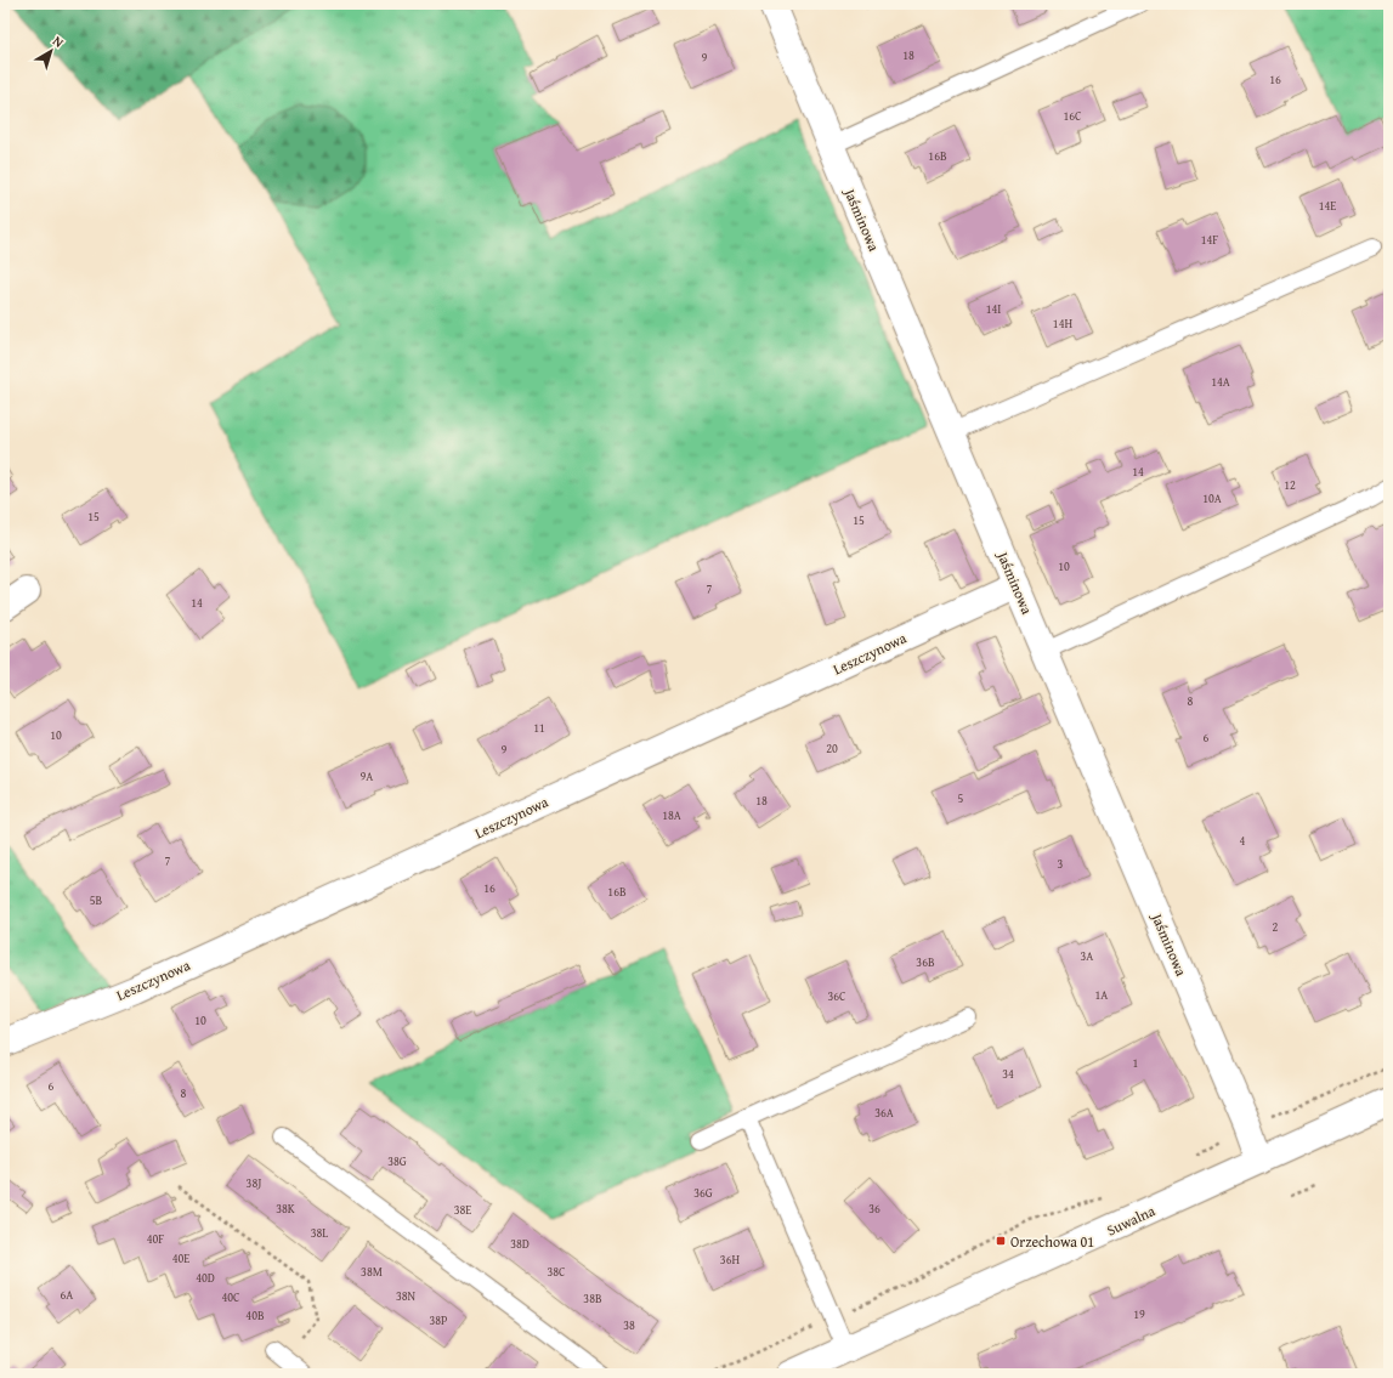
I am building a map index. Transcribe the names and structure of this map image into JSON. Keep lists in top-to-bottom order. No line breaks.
{"streets":{"street":["Jaśminowa","Leszczynowa","Suwalna"]},"crossings":[["Jaśminowa","Leszczynowa"],["Jaśminowa","Suwalna"]],"places":{"transit":["Orzechowa 01"]},"house_numbers":["18","9","16","16C","16B","14E","14F","14I","14H","14A","14","12","10A","15","15","10","7","14","8","11","10","6","20","9","9A","5","18","18A","4","7","3","16","16B","5B","2","3A","36B","1A","36C","10","1","34","6","8","36A","38G","38J","36G","38K","36","38E","38L","40F","38D","40E","36H","38M","38C","40D","6A","38N","40C","38B","19","40B","38P","38"],"north":"top right"}
